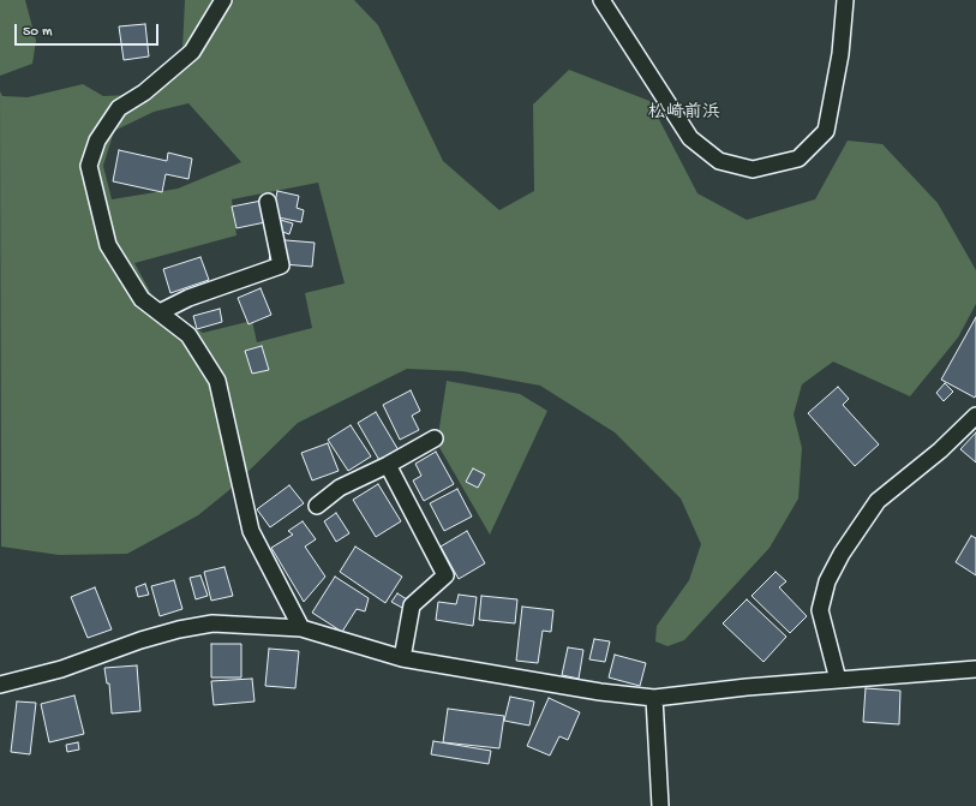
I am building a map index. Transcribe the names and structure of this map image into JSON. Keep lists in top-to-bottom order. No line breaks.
{"districts":["松崎前浜"],"scale_bar":"50 m"}
